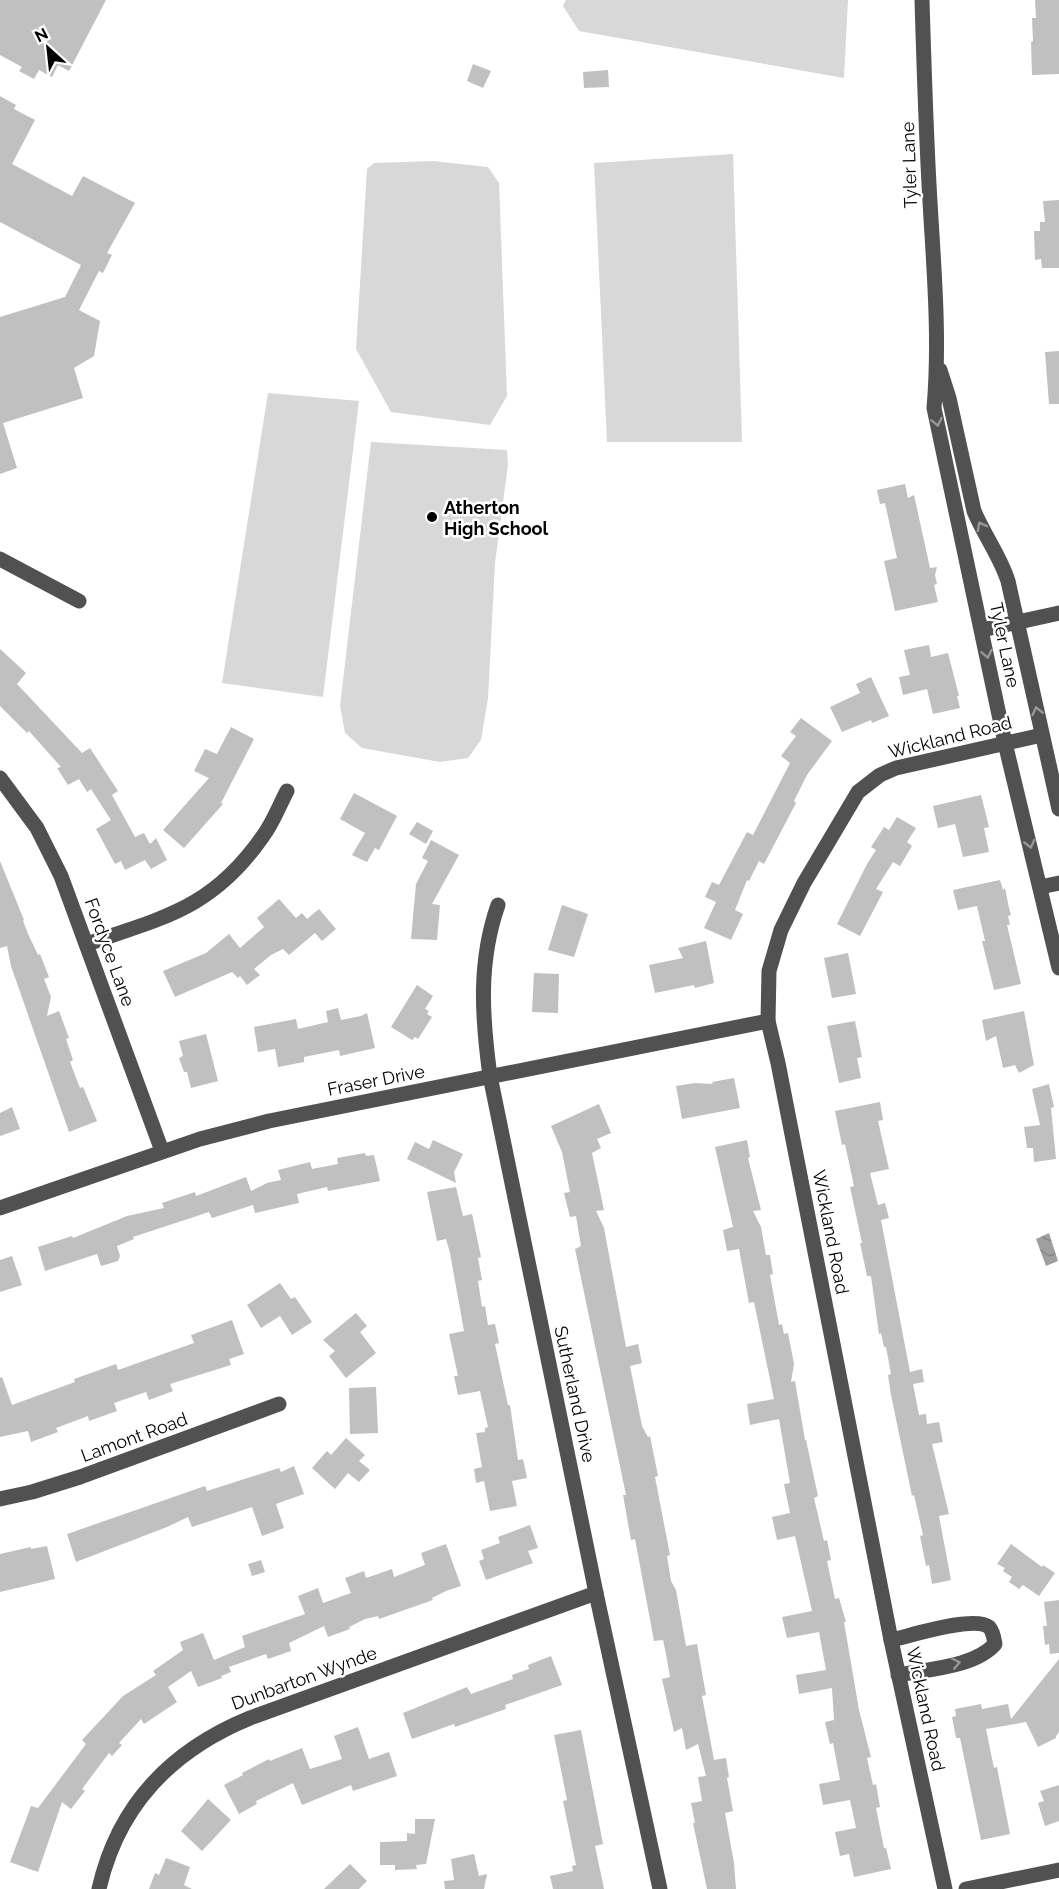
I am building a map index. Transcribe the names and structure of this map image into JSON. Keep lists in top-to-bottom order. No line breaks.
{"streets":{"street":["Tyler Lane","Wickland Road","Fordyce Lane","Fraser Drive","Sutherland Drive","Lamont Road","Dunbarton Wynde"]},"crossings":[["Tyler Lane","Wickland Road"],["Wickland Road","Fraser Drive"],["Fordyce Lane","Fraser Drive"],["Fraser Drive","Sutherland Drive"],["Sutherland Drive","Dunbarton Wynde"]],"places":["Atherton High School"],"north":"top left"}
